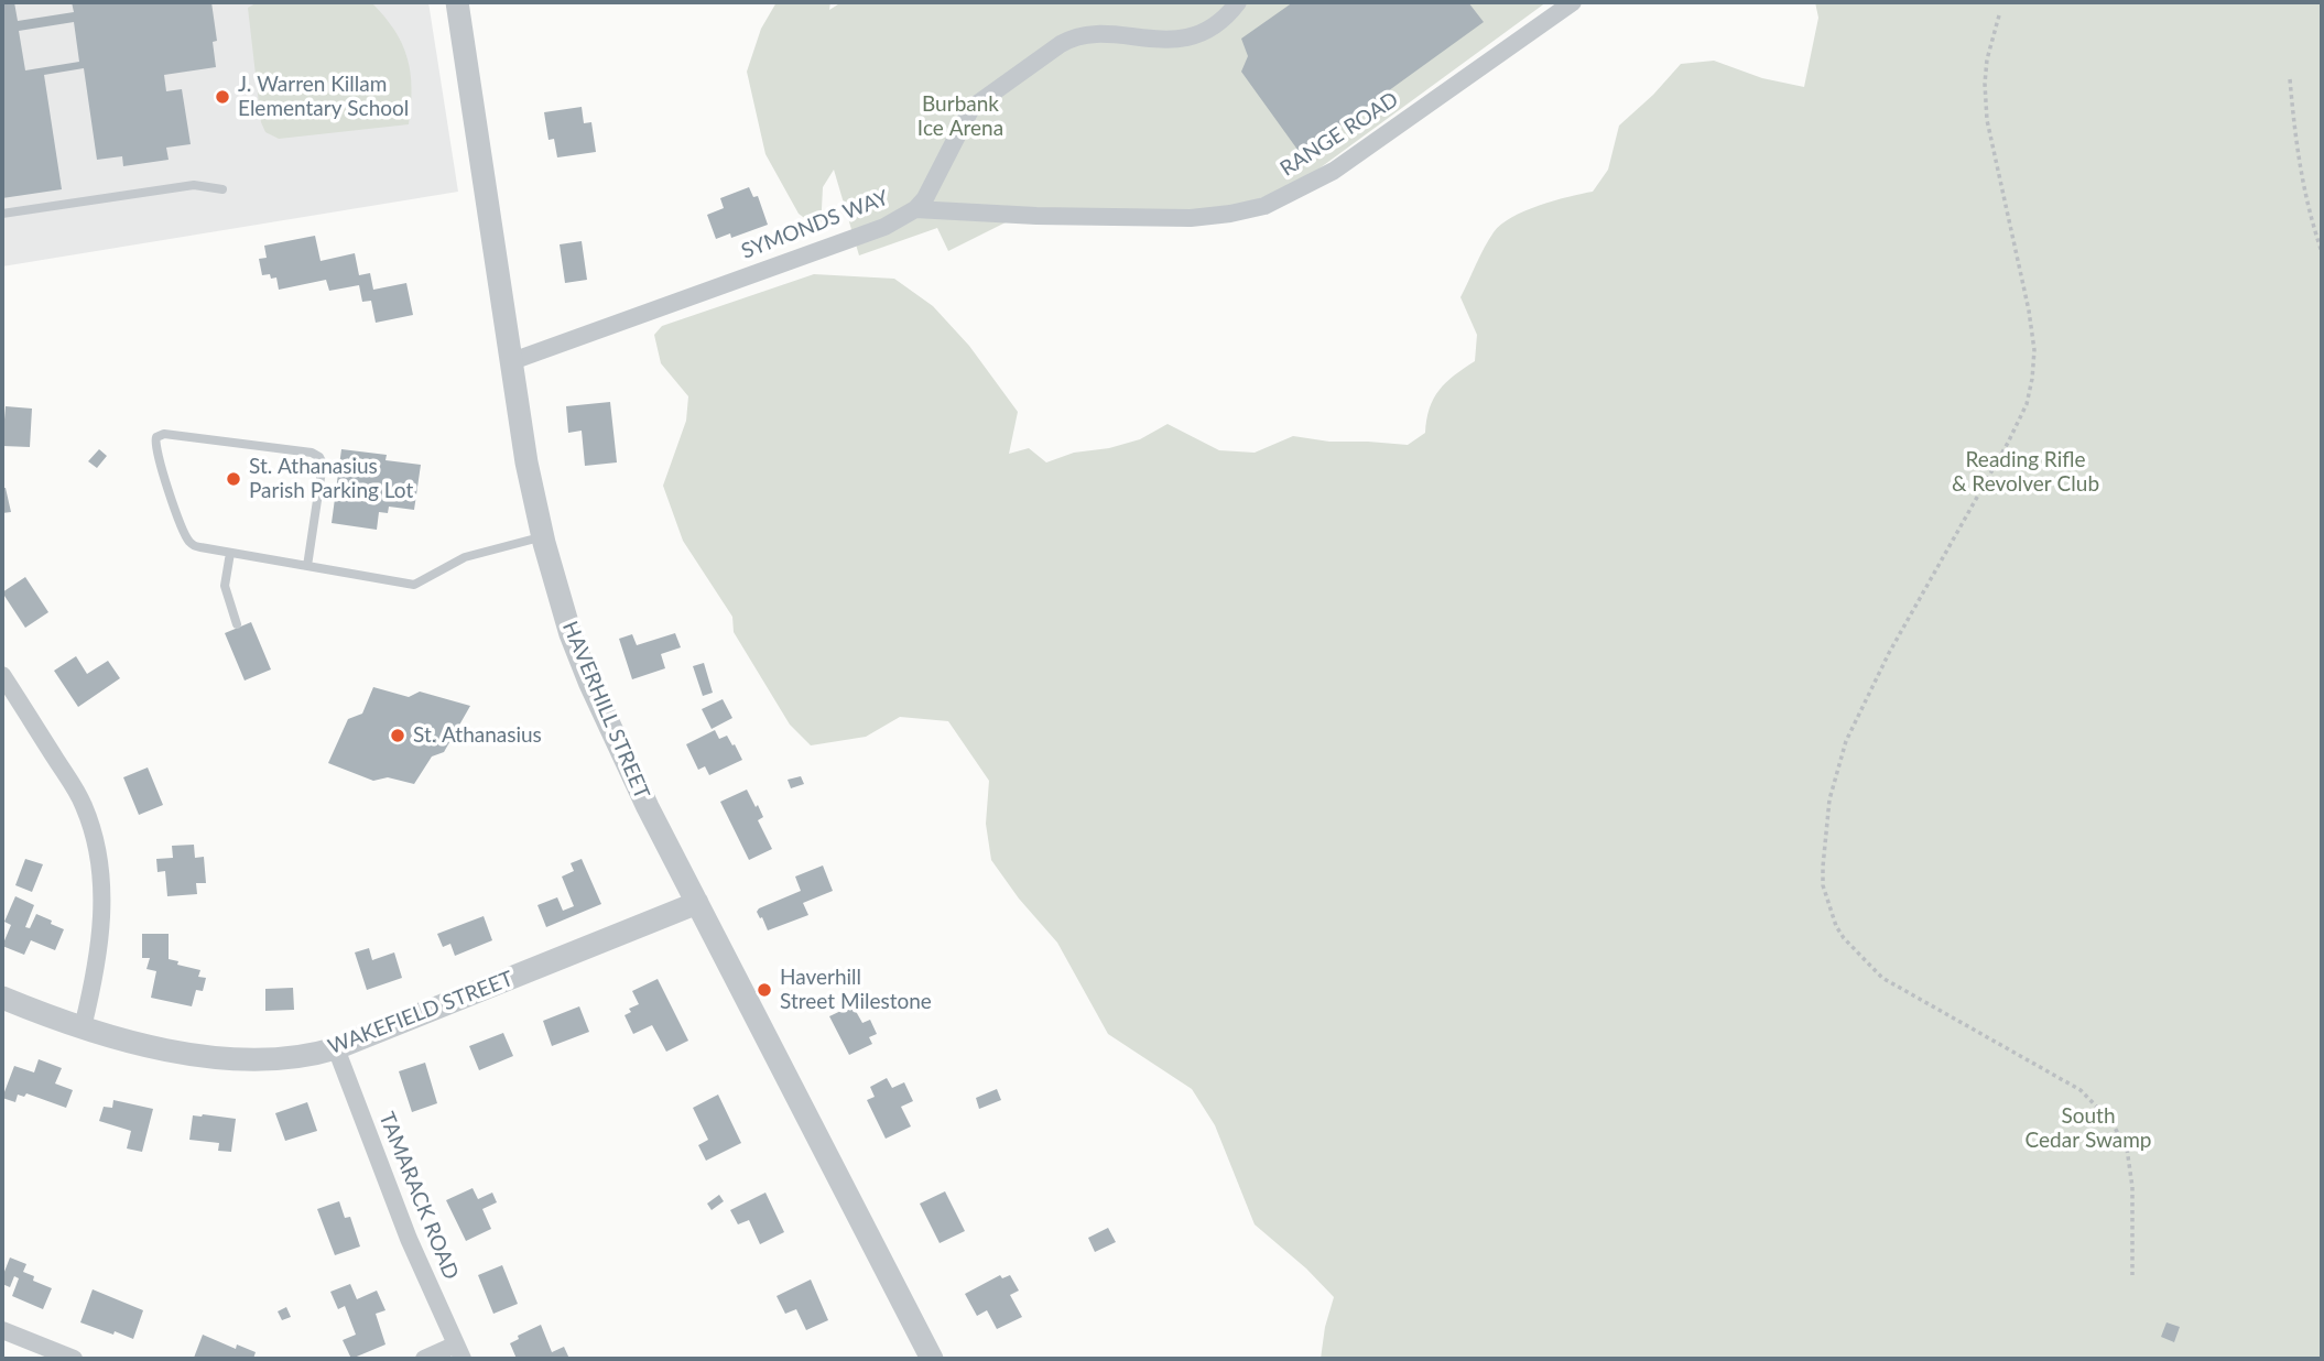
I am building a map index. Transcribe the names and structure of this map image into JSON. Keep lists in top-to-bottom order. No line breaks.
{"streets":{"street":["RANGE ROAD","SYMONDS WAY","HAVERHILL STREET","WAKEFIELD STREET","TAMARACK ROAD"]},"crossings":[["RANGE ROAD","SYMONDS WAY"],["SYMONDS WAY","HAVERHILL STREET"],["HAVERHILL STREET","WAKEFIELD STREET"],["WAKEFIELD STREET","TAMARACK ROAD"]],"parks":["Burbank Ice Arena","Reading Rifle & Revolver Club","South Cedar Swamp"],"places":["J. Warren Killam Elementary School","St. Athanasius Parish Parking Lot","St. Athanasius","Haverhill Street Milestone"]}
